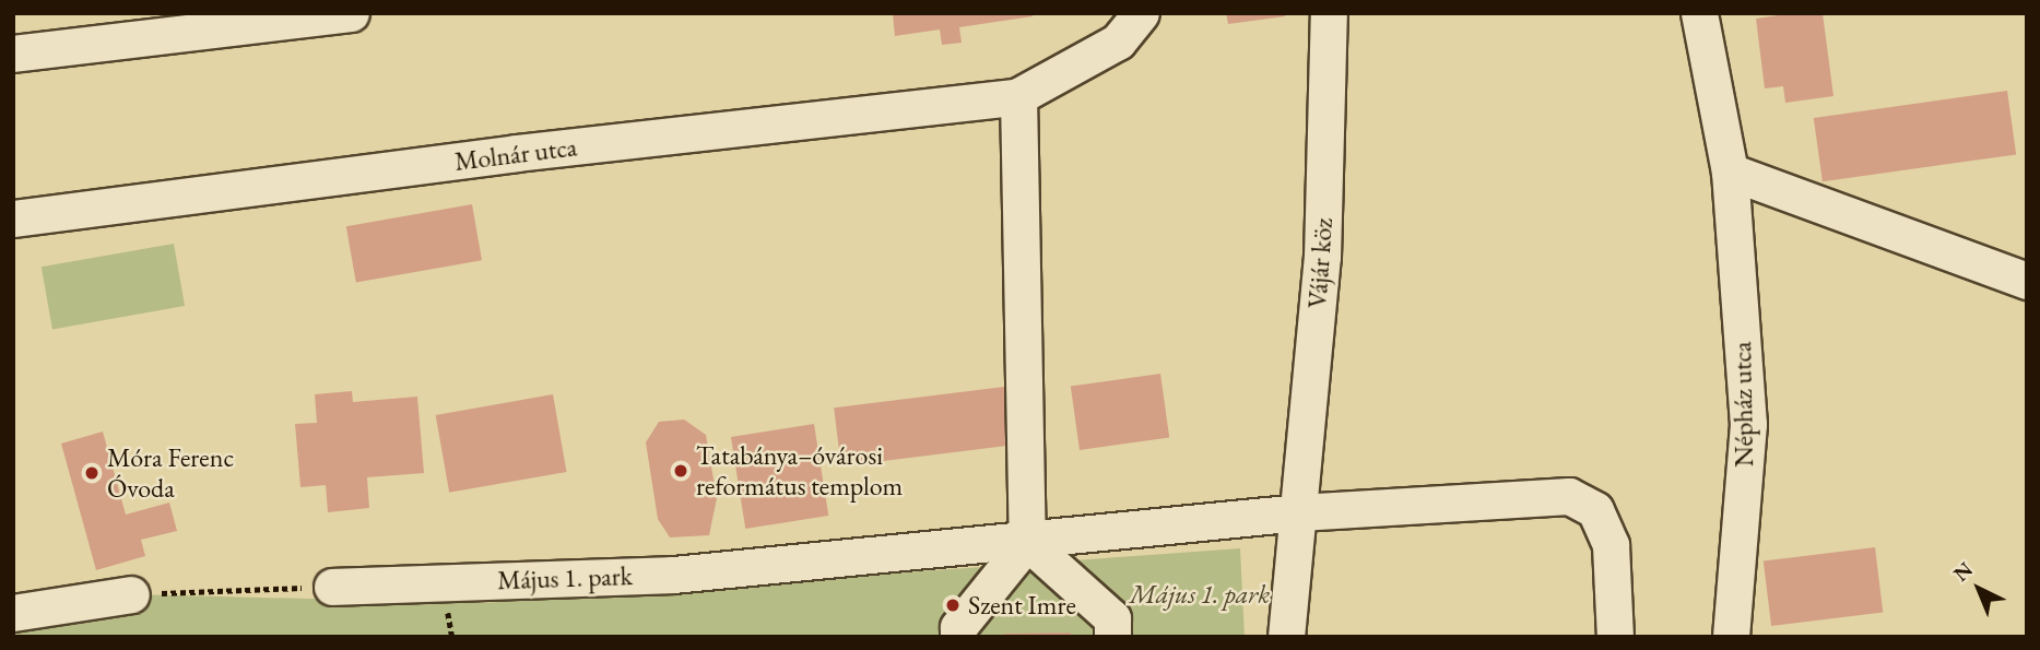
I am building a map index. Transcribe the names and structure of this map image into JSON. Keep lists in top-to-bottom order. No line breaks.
{"streets":{"street":["Molnár utca","Vájár köz","Népház utca","Május 1. park"]},"crossings":[["Vájár köz","Május 1. park"]],"parks":["Május 1. park"],"places":["Tatabánya–óvárosi református templom","Móra Ferenc Óvoda","Szent Imre"],"north":"top left"}
